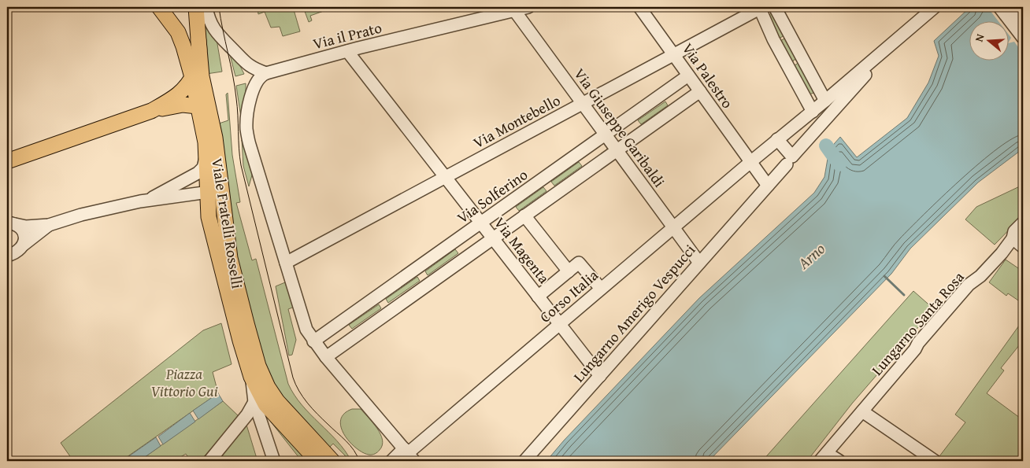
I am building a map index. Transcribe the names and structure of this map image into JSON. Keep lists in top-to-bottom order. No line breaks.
{"streets":{"main road":["Viale Fratelli Rosselli"],"street":["Via il Prato","Via Palestro","Via Montebello","Via Giuseppe Garibaldi","Via Solferino","Via Magenta","Corso Italia","Lungarno Amerigo Vespucci","Lungarno Santa Rosa"]},"crossings":[["Via il Prato","Via Giuseppe Garibaldi"],["Via il Prato","Via Magenta"],["Via Palestro","Via Montebello"],["Via Palestro","Via Solferino"],["Via Palestro","Corso Italia"],["Via Montebello","Via Giuseppe Garibaldi"],["Via Montebello","Via Magenta"],["Via Giuseppe Garibaldi","Via Solferino"],["Via Giuseppe Garibaldi","Corso Italia"],["Via Giuseppe Garibaldi","Lungarno Amerigo Vespucci"],["Via Solferino","Via Magenta"],["Via Magenta","Corso Italia"],["Via Magenta","Lungarno Amerigo Vespucci"]],"water":["Arno"],"parks":["Piazza Vittorio Gui"],"north":"left"}
